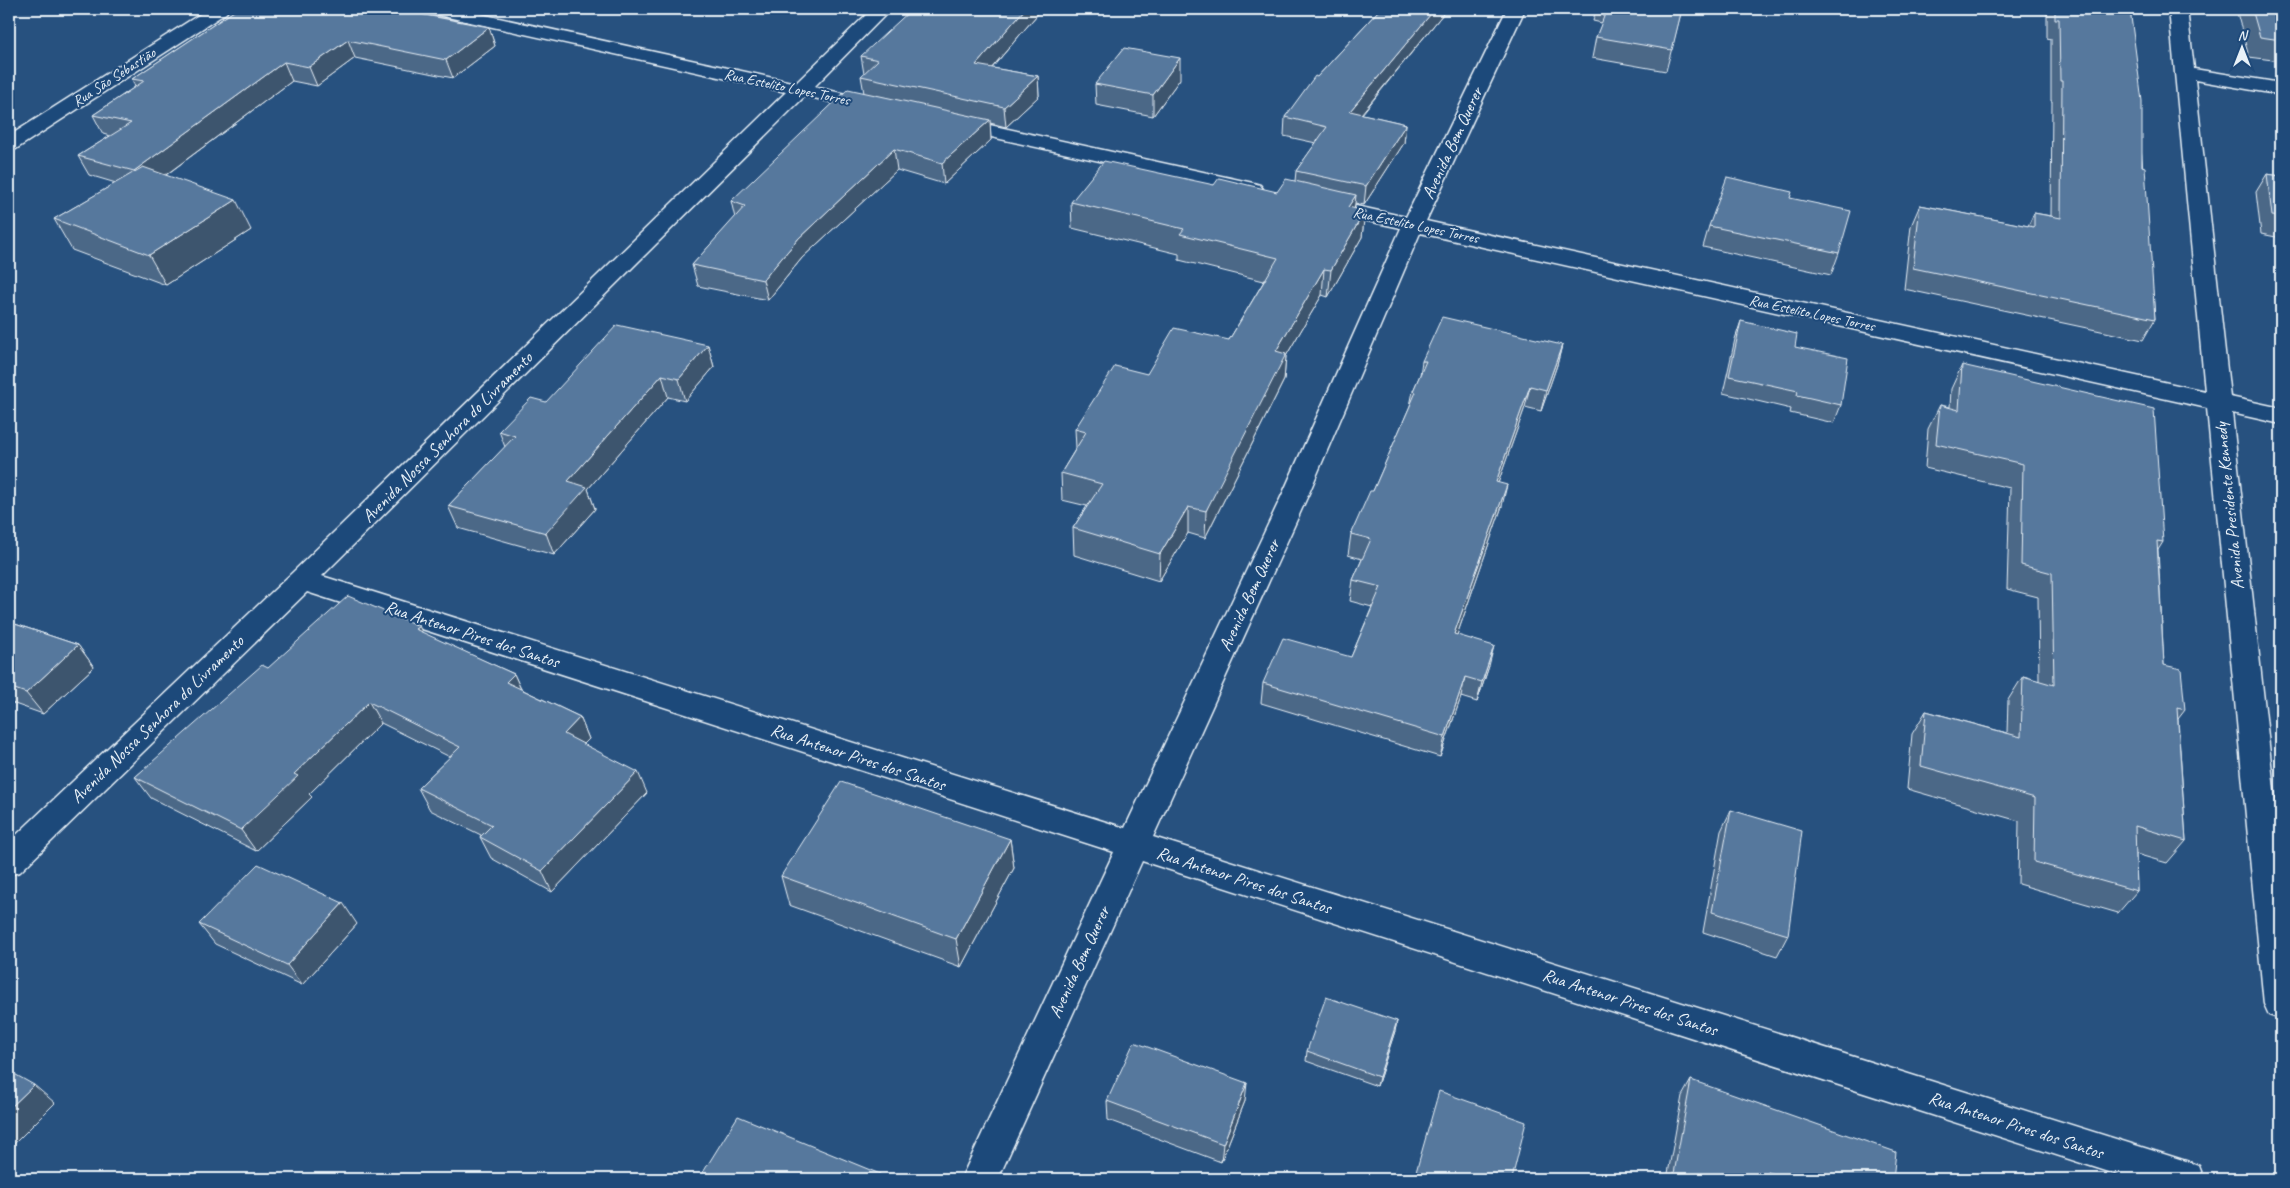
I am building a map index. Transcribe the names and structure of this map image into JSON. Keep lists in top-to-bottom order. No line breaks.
{"streets":{"street":["Rua São Sebastião","Rua Estelito Lopes Torres","Avenida Bem Querer","Avenida Nossa Senhora do Livramento","Avenida Presidente Kennedy","Rua Antenor Pires dos Santos"]},"crossings":[["Rua Estelito Lopes Torres","Avenida Bem Querer"],["Rua Estelito Lopes Torres","Avenida Nossa Senhora do Livramento"],["Rua Estelito Lopes Torres","Avenida Presidente Kennedy"],["Avenida Bem Querer","Rua Antenor Pires dos Santos"],["Avenida Nossa Senhora do Livramento","Rua Antenor Pires dos Santos"]],"north":"top"}
